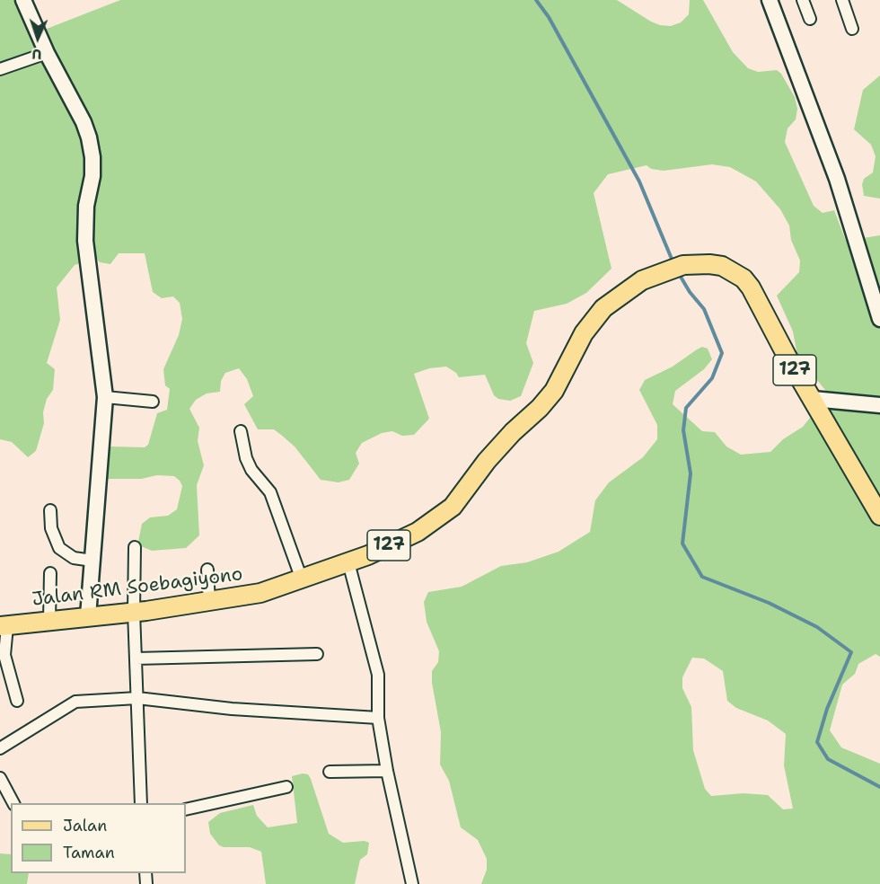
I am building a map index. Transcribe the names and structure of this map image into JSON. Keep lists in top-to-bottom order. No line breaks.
{"streets":{"main road":["127","Jalan RM Soebagiyono"]},"legend":["Jalan","Taman"],"north":"bottom"}
